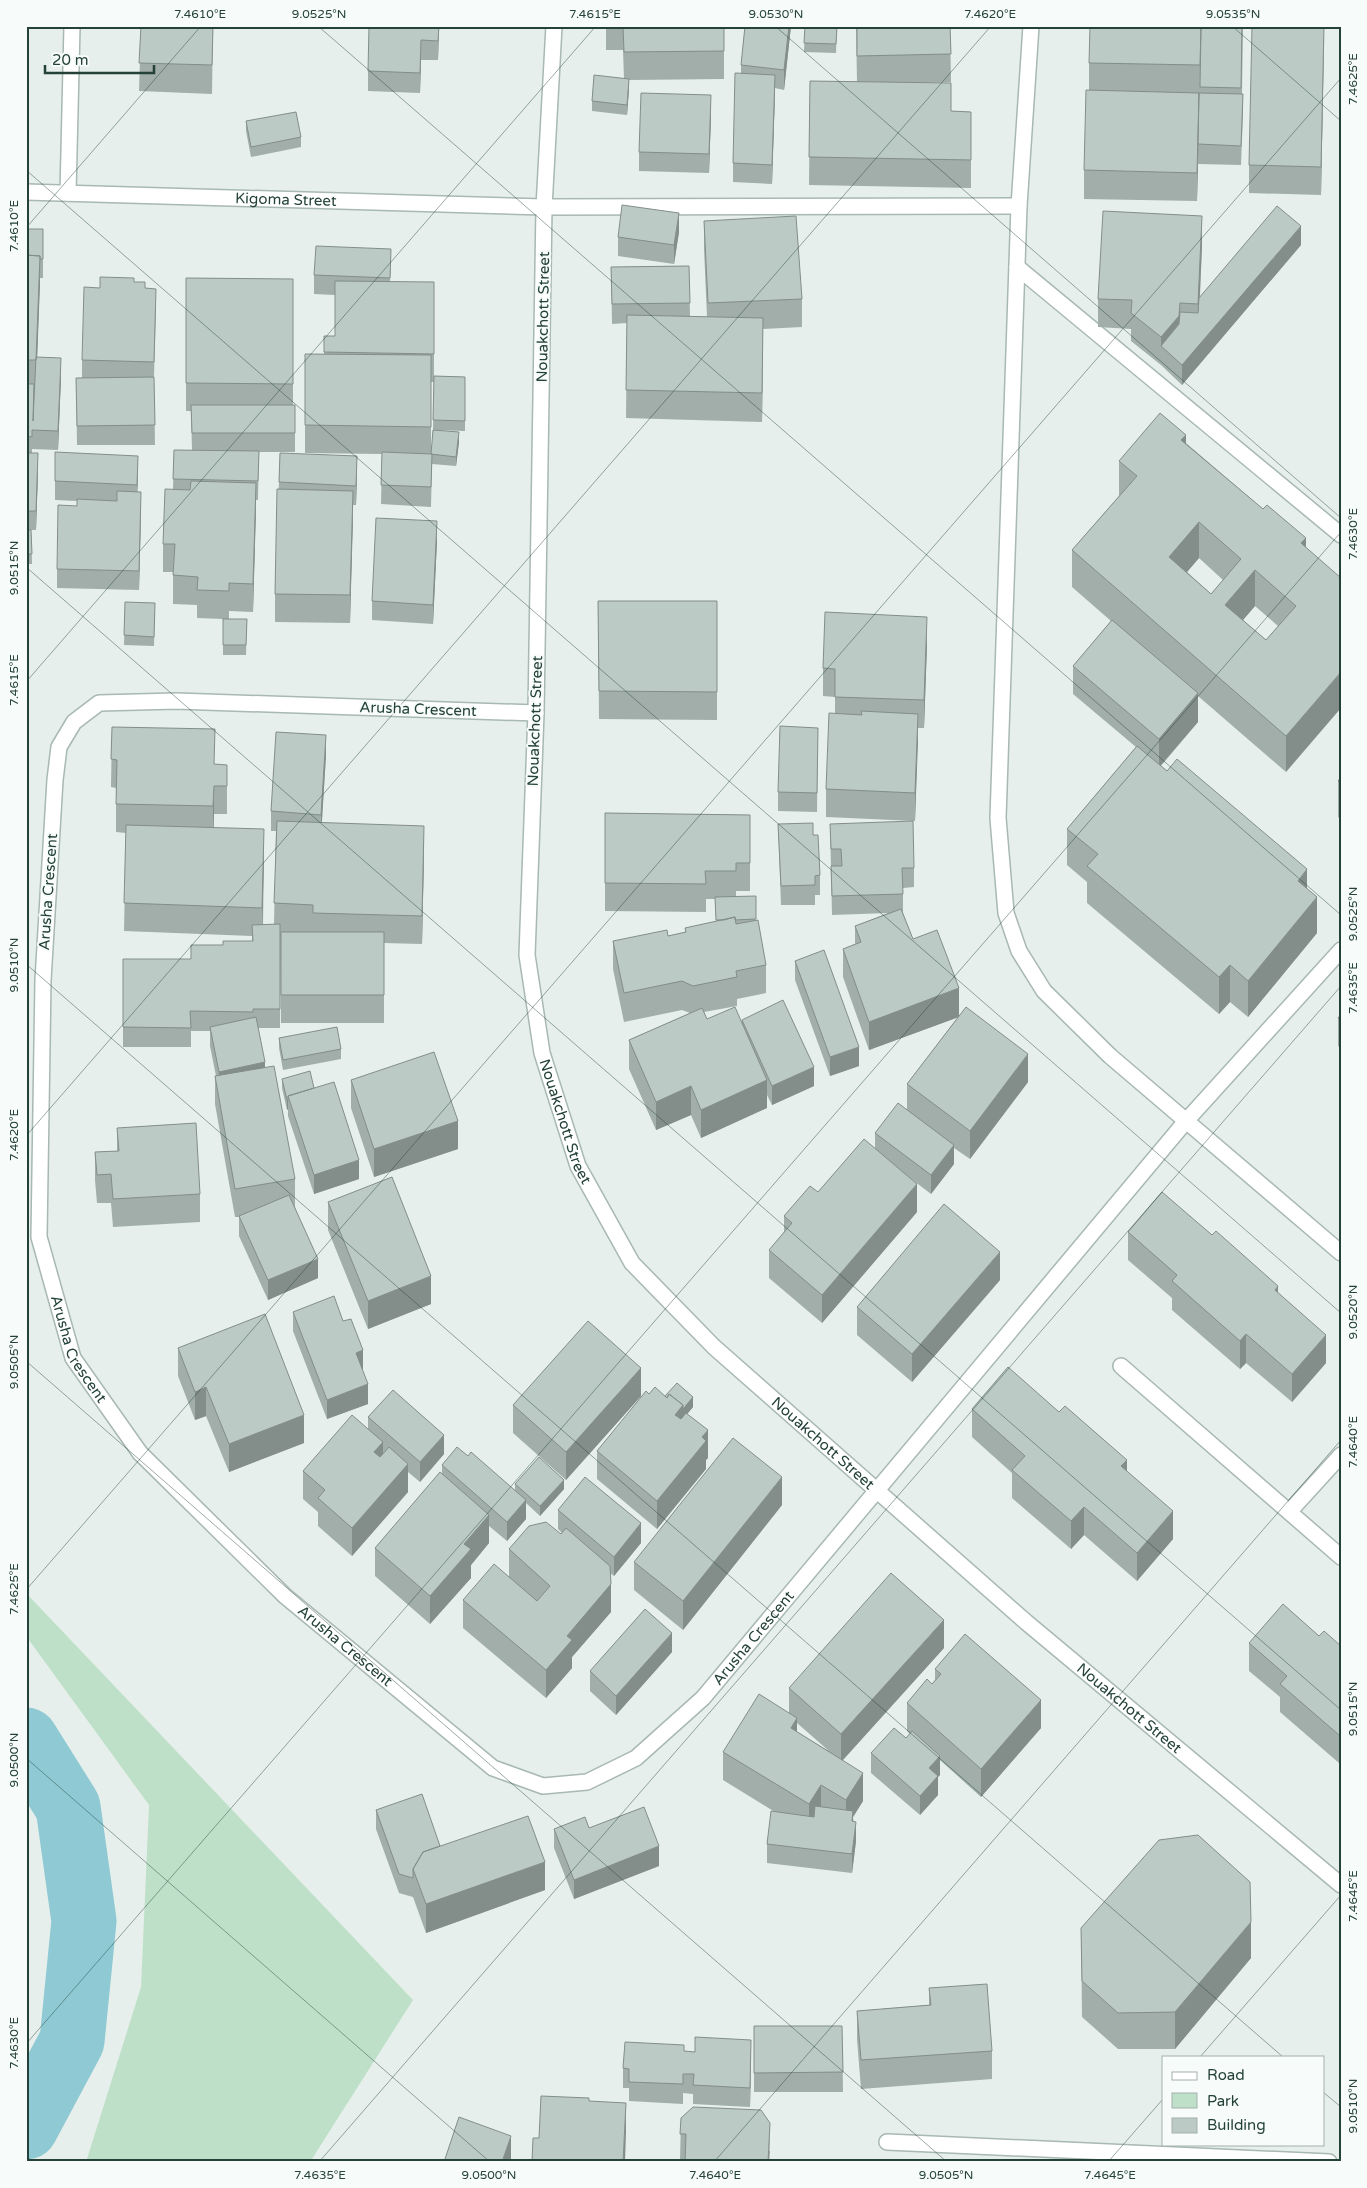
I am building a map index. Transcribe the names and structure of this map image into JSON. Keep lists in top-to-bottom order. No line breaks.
{"streets":{"street":["Kigoma Street","Nouakchott Street","Arusha Crescent"]},"crossings":[["Kigoma Street","Nouakchott Street"],["Nouakchott Street","Arusha Crescent"]],"legend":["Road","Park","Building"],"scale_bar":"20 m","coordinates":["7.4610°E","9.0525°N","7.4615°E","9.0530°N","7.4620°E","9.0535°N","7.4625°E","7.4630°E","9.0515°N","9.0510°N","7.4635°E","9.0520°N","9.0505°N","7.4640°E","9.0500°N","7.4645°E"]}
